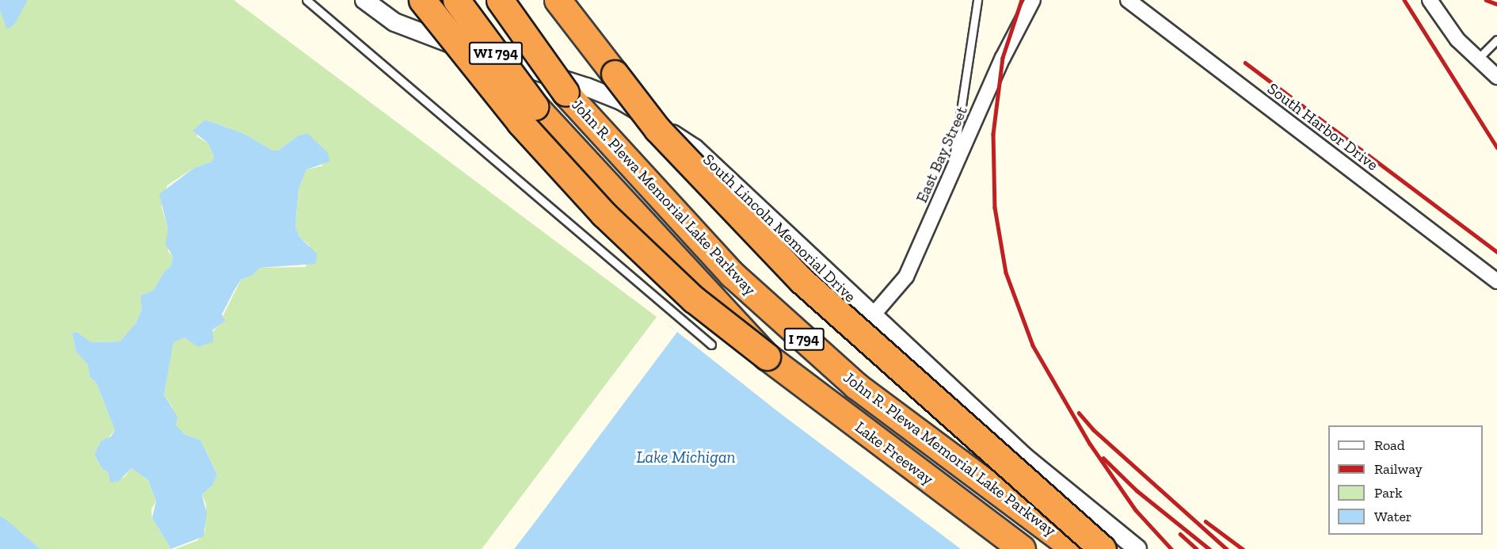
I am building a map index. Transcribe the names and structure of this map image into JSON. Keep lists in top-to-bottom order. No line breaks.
{"streets":{"highway":["WI 794","John R. Plewa Memorial Lake Parkway","I 794","Lake Freeway"],"street":["South Harbor Drive","East Bay Street","South Lincoln Memorial Drive"]},"crossings":[["East Bay Street","South Lincoln Memorial Drive"],["John R. Plewa Memorial Lake Parkway","Lake Freeway"]],"water":["Lake Michigan"],"legend":["Road","Railway","Park","Water"]}
